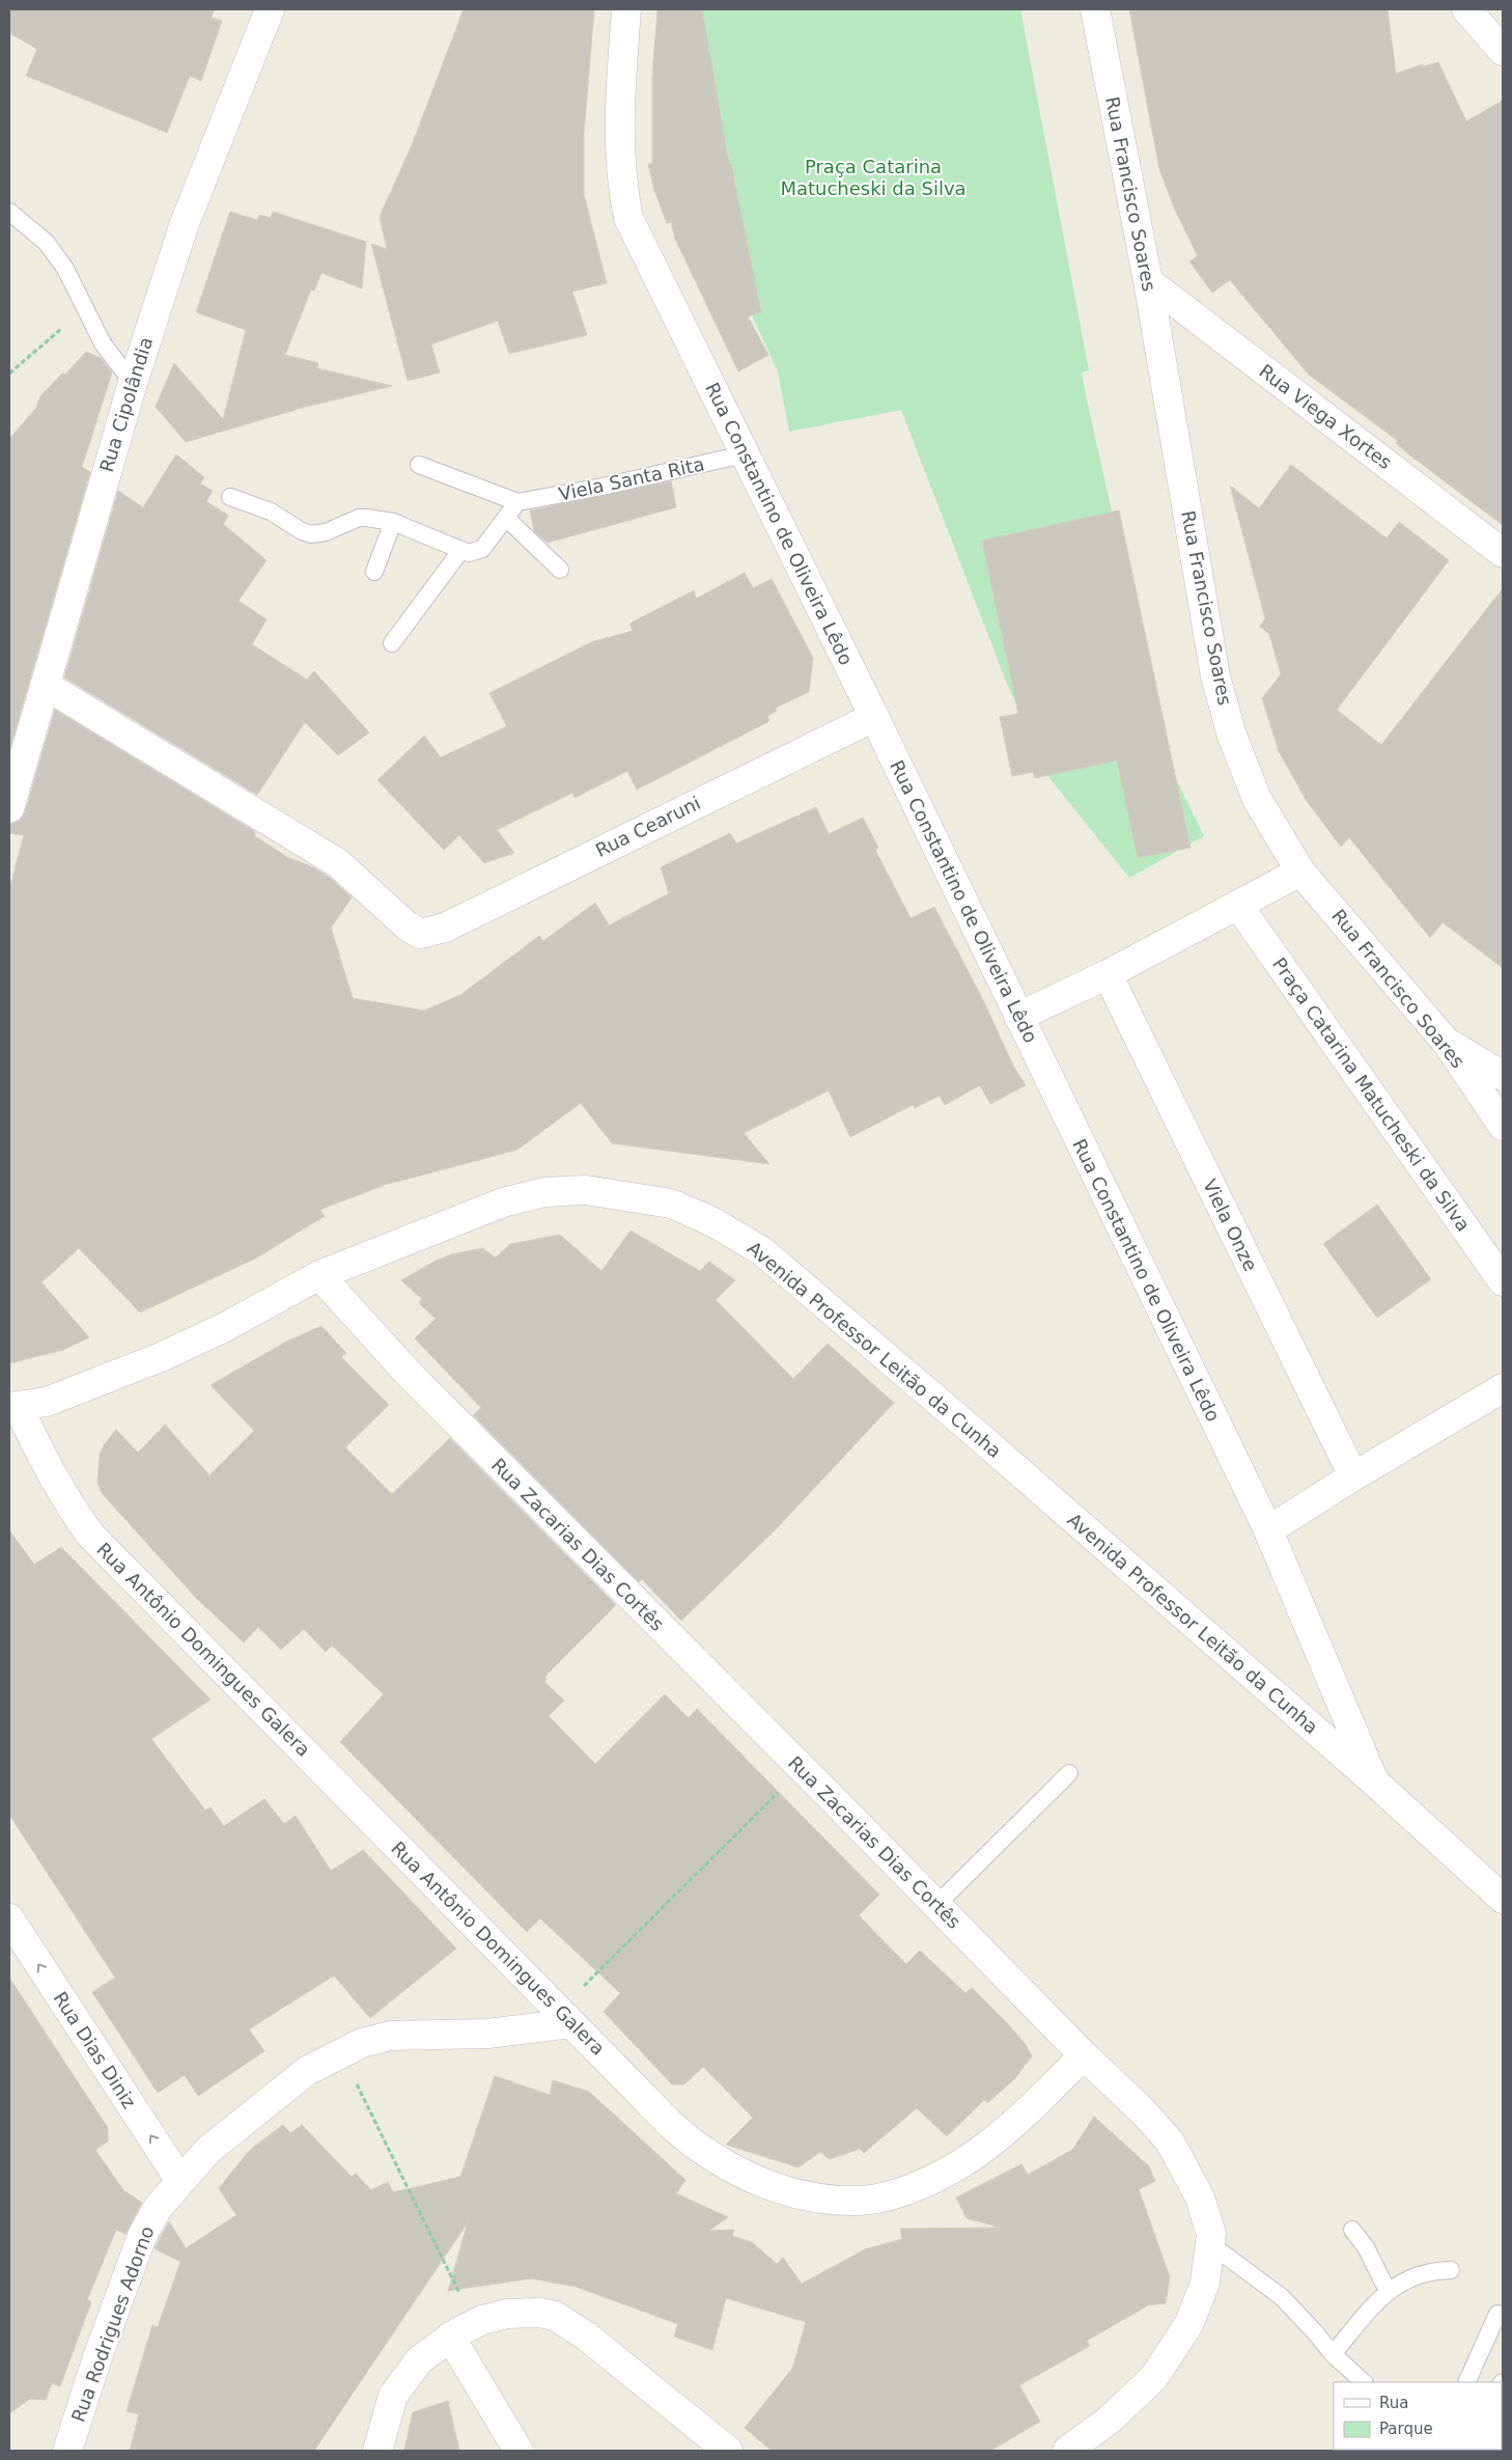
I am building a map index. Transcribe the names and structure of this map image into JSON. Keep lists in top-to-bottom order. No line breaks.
{"streets":{"street":["Rua Francisco Soares","Rua Cipolândia","Rua Viega Xortes","Rua Constantino de Oliveira Lêdo","Rua Cearuni","Praça Catarina Matucheski da Silva","Viela Onze","Avenida Professor Leitão da Cunha","Rua Zacarias Dias Cortês","Rua Antônio Domingues Galera","Rua Dias Diniz","Rua Rodrigues Adorno"],"lane":["Viela Santa Rita"]},"crossings":[["Rua Francisco Soares","Rua Viega Xortes"],["Rua Cipolândia","Rua Cearuni"],["Viela Santa Rita","Rua Constantino de Oliveira Lêdo"],["Rua Constantino de Oliveira Lêdo","Rua Cearuni"],["Rua Constantino de Oliveira Lêdo","Avenida Professor Leitão da Cunha"],["Avenida Professor Leitão da Cunha","Rua Zacarias Dias Cortês"],["Avenida Professor Leitão da Cunha","Rua Antônio Domingues Galera"],["Rua Zacarias Dias Cortês","Rua Antônio Domingues Galera"],["Rua Antônio Domingues Galera","Rua Rodrigues Adorno"],["Rua Dias Diniz","Rua Rodrigues Adorno"]],"one_way":["Rua Dias Diniz"],"parks":["Praça Catarina Matucheski da Silva"],"legend":["Rua","Parque"]}
